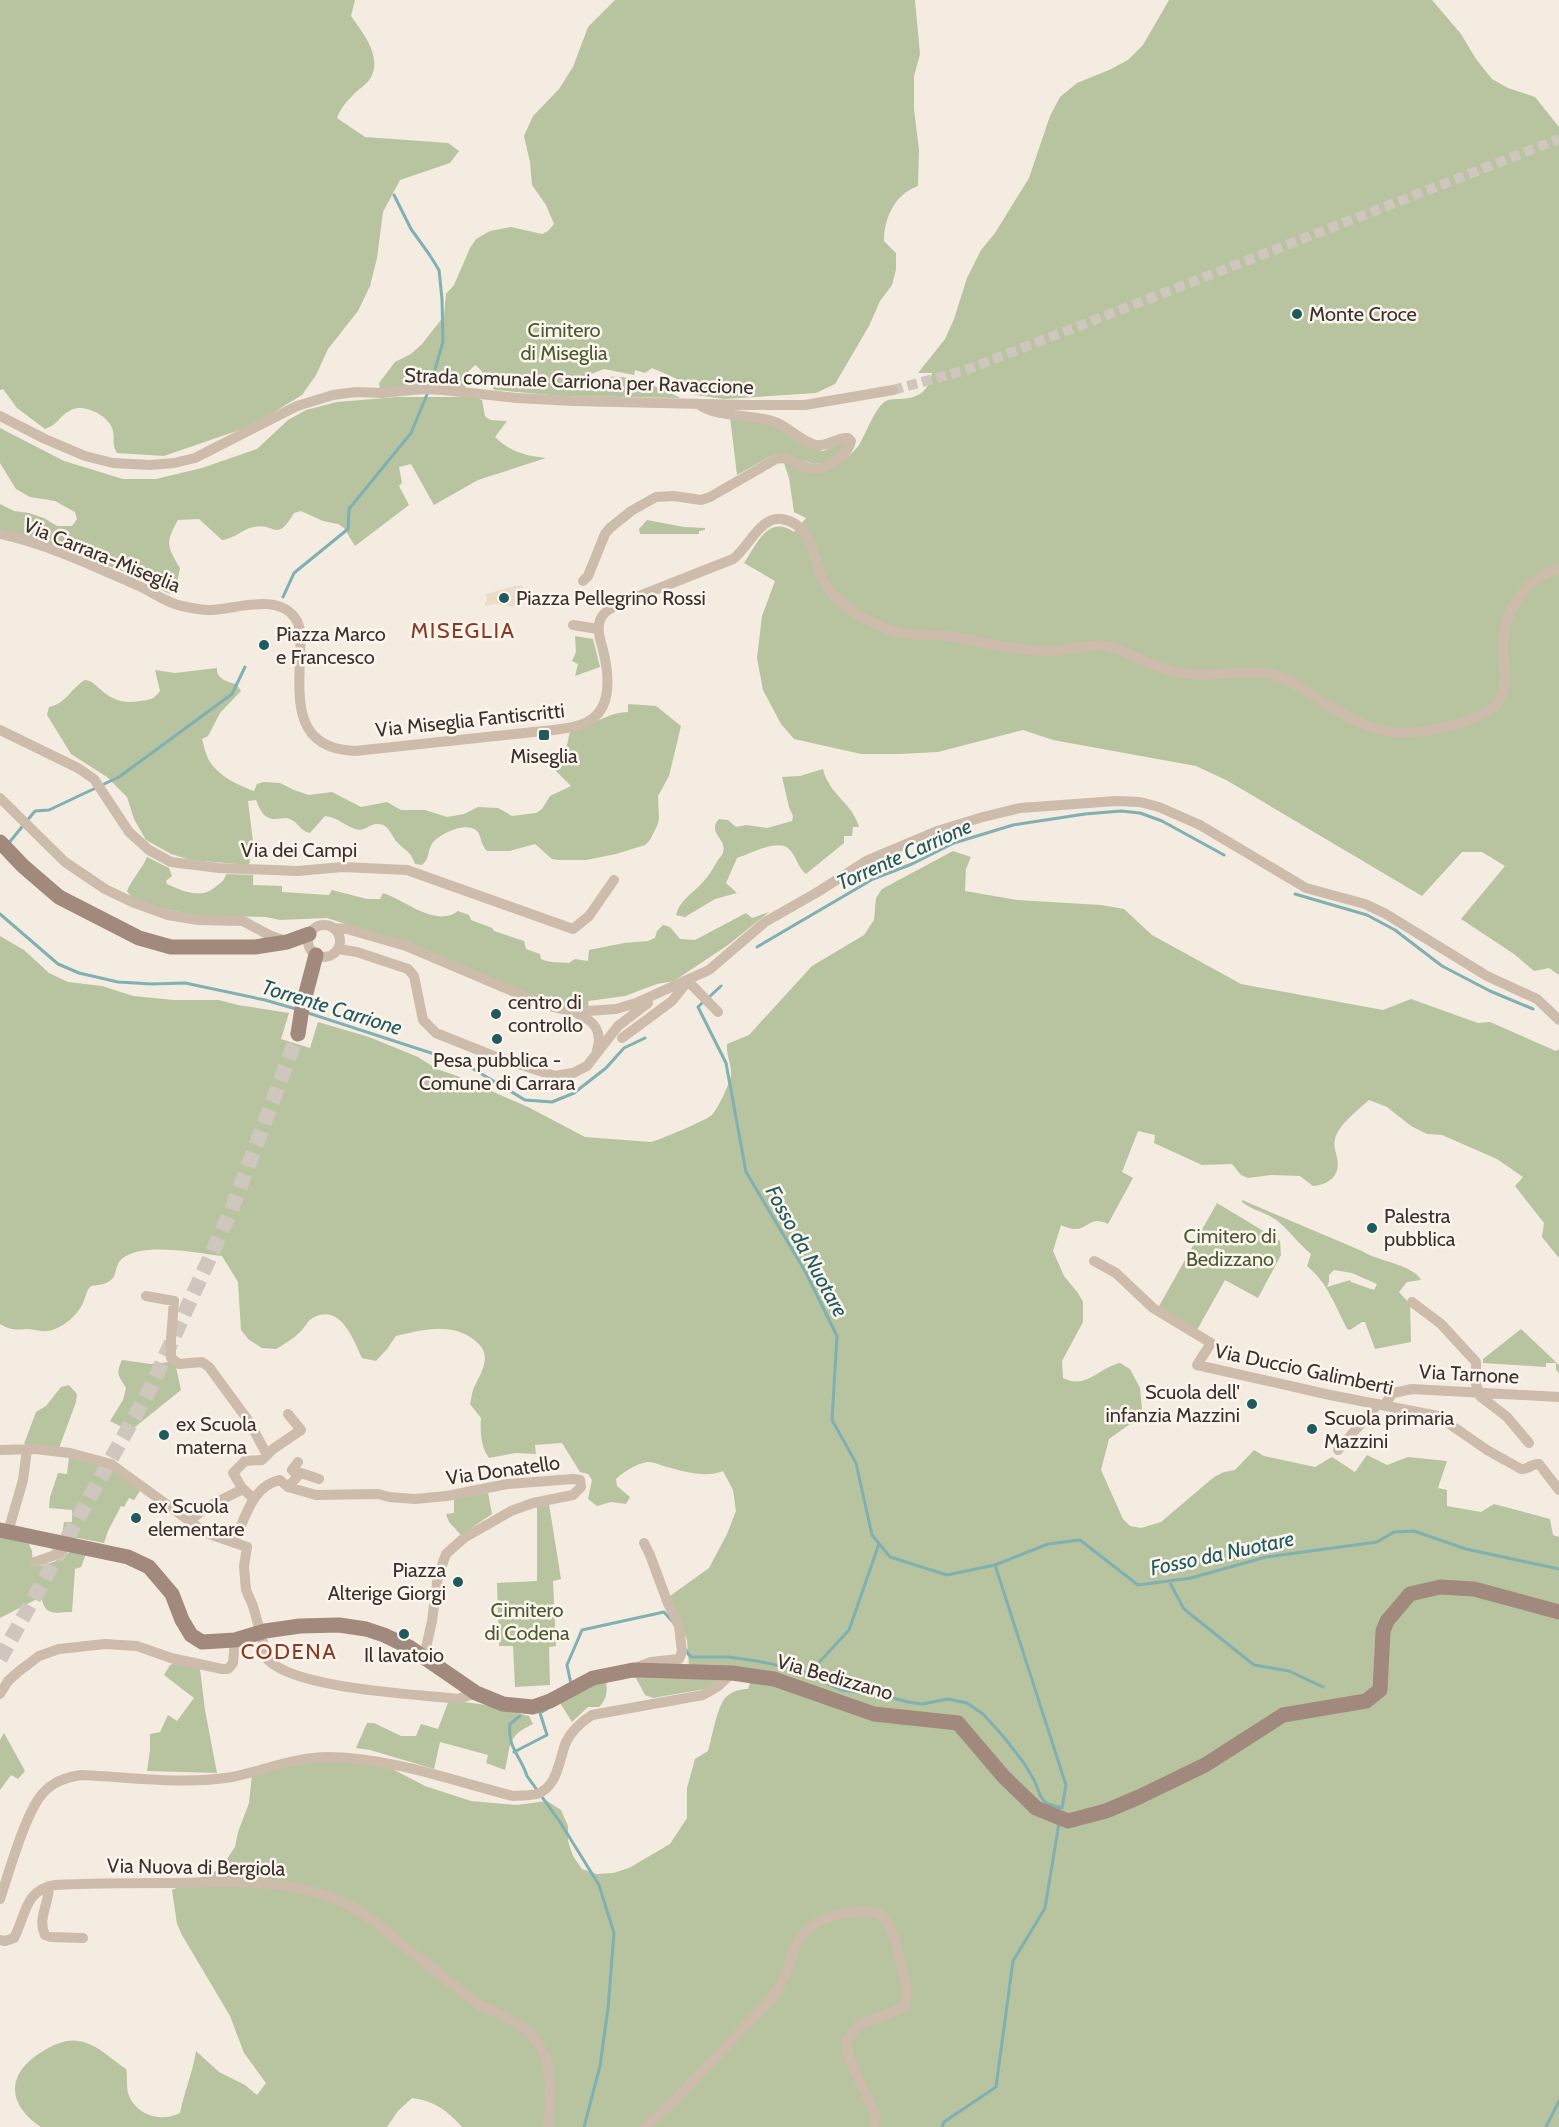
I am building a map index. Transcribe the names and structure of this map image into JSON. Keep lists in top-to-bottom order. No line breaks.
{"streets":{"street":["Strada comunale Carriona per Ravaccione","Via Carrara-Miseglia","Via Miseglia Fantiscritti","Via dei Campi","Via Duccio Galimberti","Via Tarnone","Via Donatello","Via Bedizzano","Via Nuova di Bergiola"]},"crossings":[["Via Carrara-Miseglia","Via Miseglia Fantiscritti"],["Via Duccio Galimberti","Via Tarnone"],["Via Donatello","Via Bedizzano"]],"districts":["MISEGLIA","CODENA"],"water":["Torrente Carrione","Fosso da Nuotare"],"parks":["Cimitero di Miseglia","Cimitero di Bedizzano","Cimitero di Codena"],"places":{"other":["Monte Croce","Piazza Pellegrino Rossi","Piazza Marco e Francesco","centro di controllo","Pesa pubblica - Comune di Carrara","Palestra pubblica","Scuola dell' infanzia Mazzini","Scuola primaria Mazzini","ex Scuola materna","ex Scuola elementare","Piazza Alterige Giorgi","Il lavatoio"],"transit":["Miseglia"]}}
